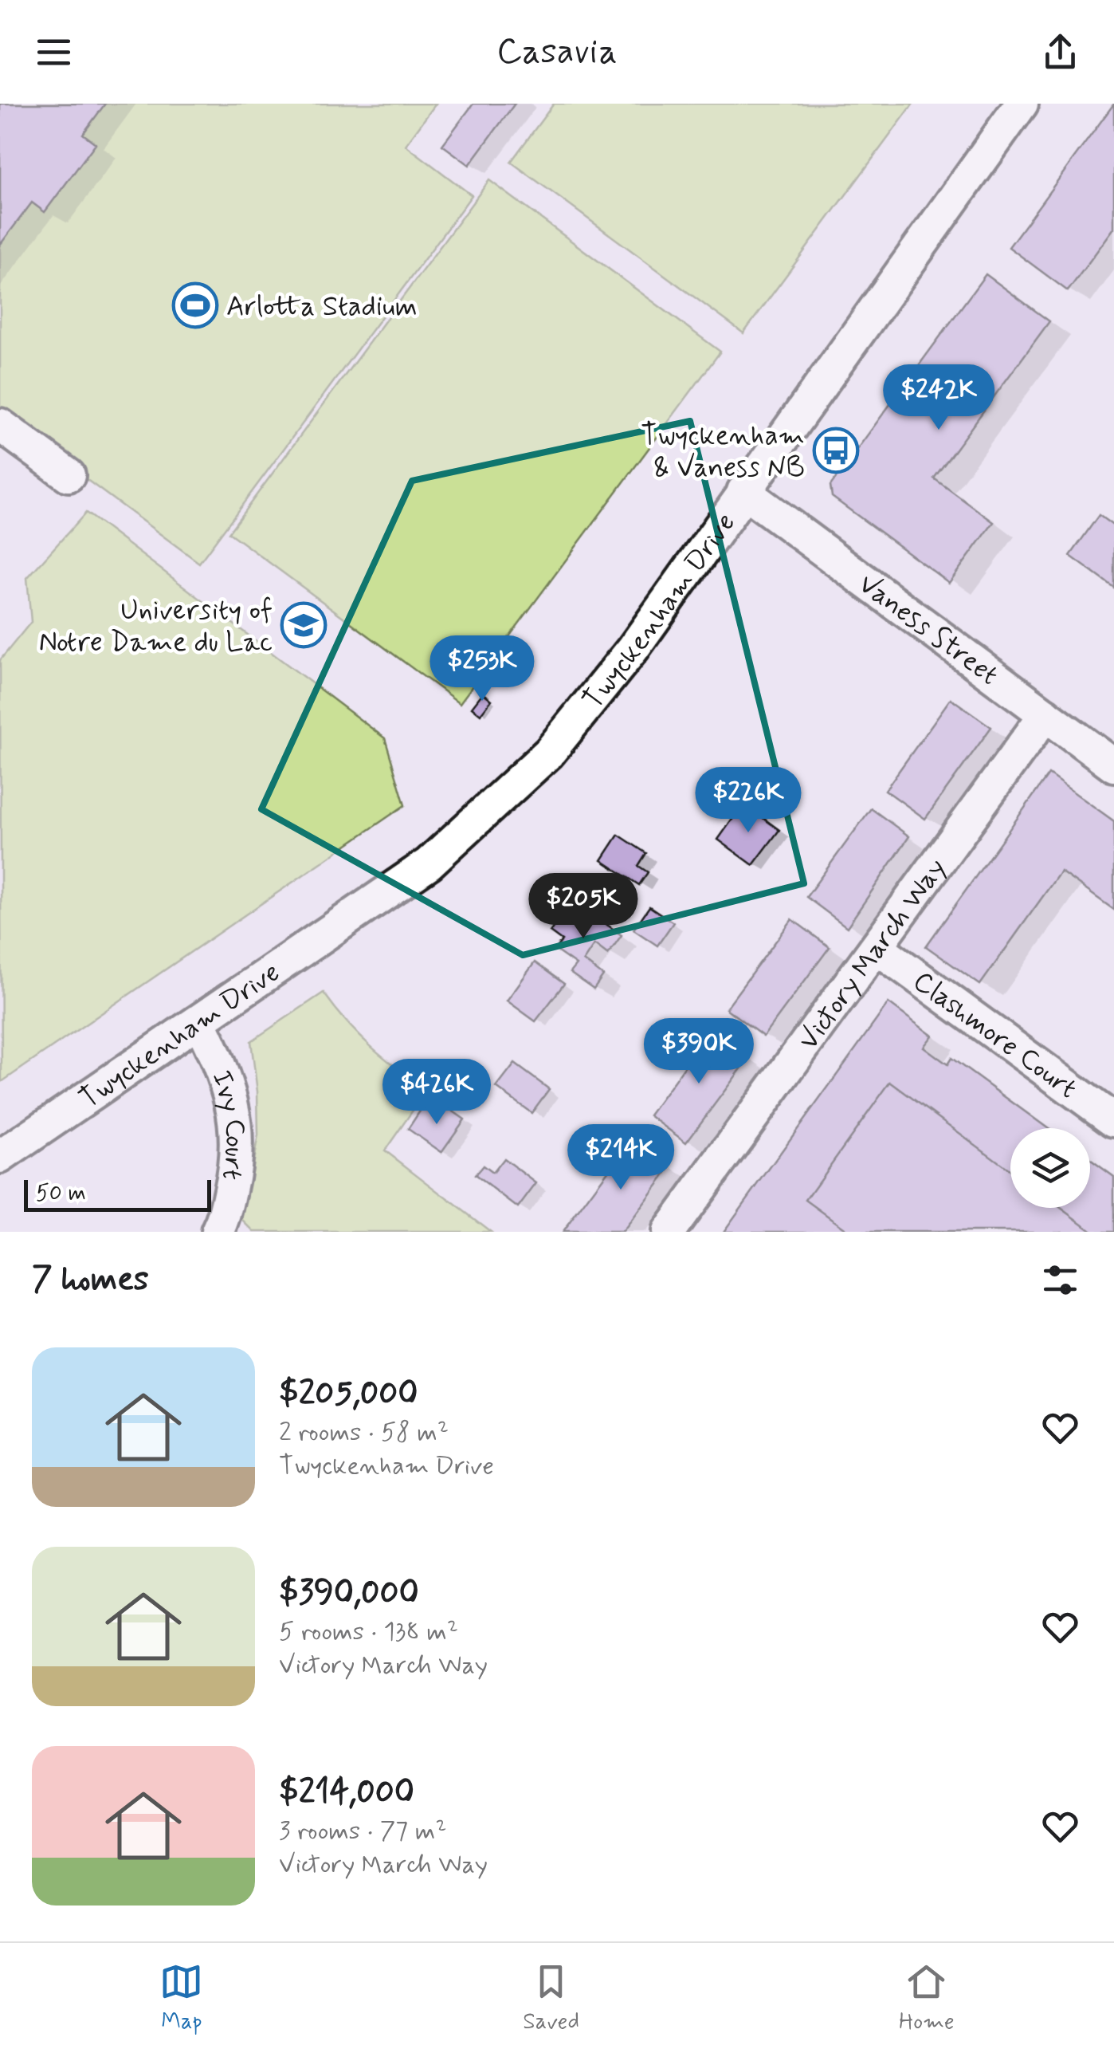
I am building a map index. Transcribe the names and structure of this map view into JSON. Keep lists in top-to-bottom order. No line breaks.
{"streets":{"street":["Twyckenham Drive","Vaness Street","Victory March Way","Clashmore Court","Ivy Court"]},"crossings":[["Twyckenham Drive","Vaness Street"],["Twyckenham Drive","Ivy Court"],["Vaness Street","Victory March Way"],["Victory March Way","Clashmore Court"]],"places":{"sports":["Arlotta Stadium"],"bus stop":["Twyckenham & Vaness NB"],"school or university":["University of Notre Dame du Lac"]},"scale_bar":"50 m","page":{"header":"Casavia","price":["$242K","$253K","$226K","$205K","$390K","$426K","$214K"],"scale":"50 m","heading":"7 homes","list":[{"name":"$205,000","note":"2 rooms · 58 m² · Twyckenham Drive"},{"name":"$390,000","note":"5 rooms · 138 m² · Victory March Way"},{"name":"$214,000","note":"3 rooms · 77 m² · Victory March Way"}],"tabs":["Map","Saved","Home"]}}
